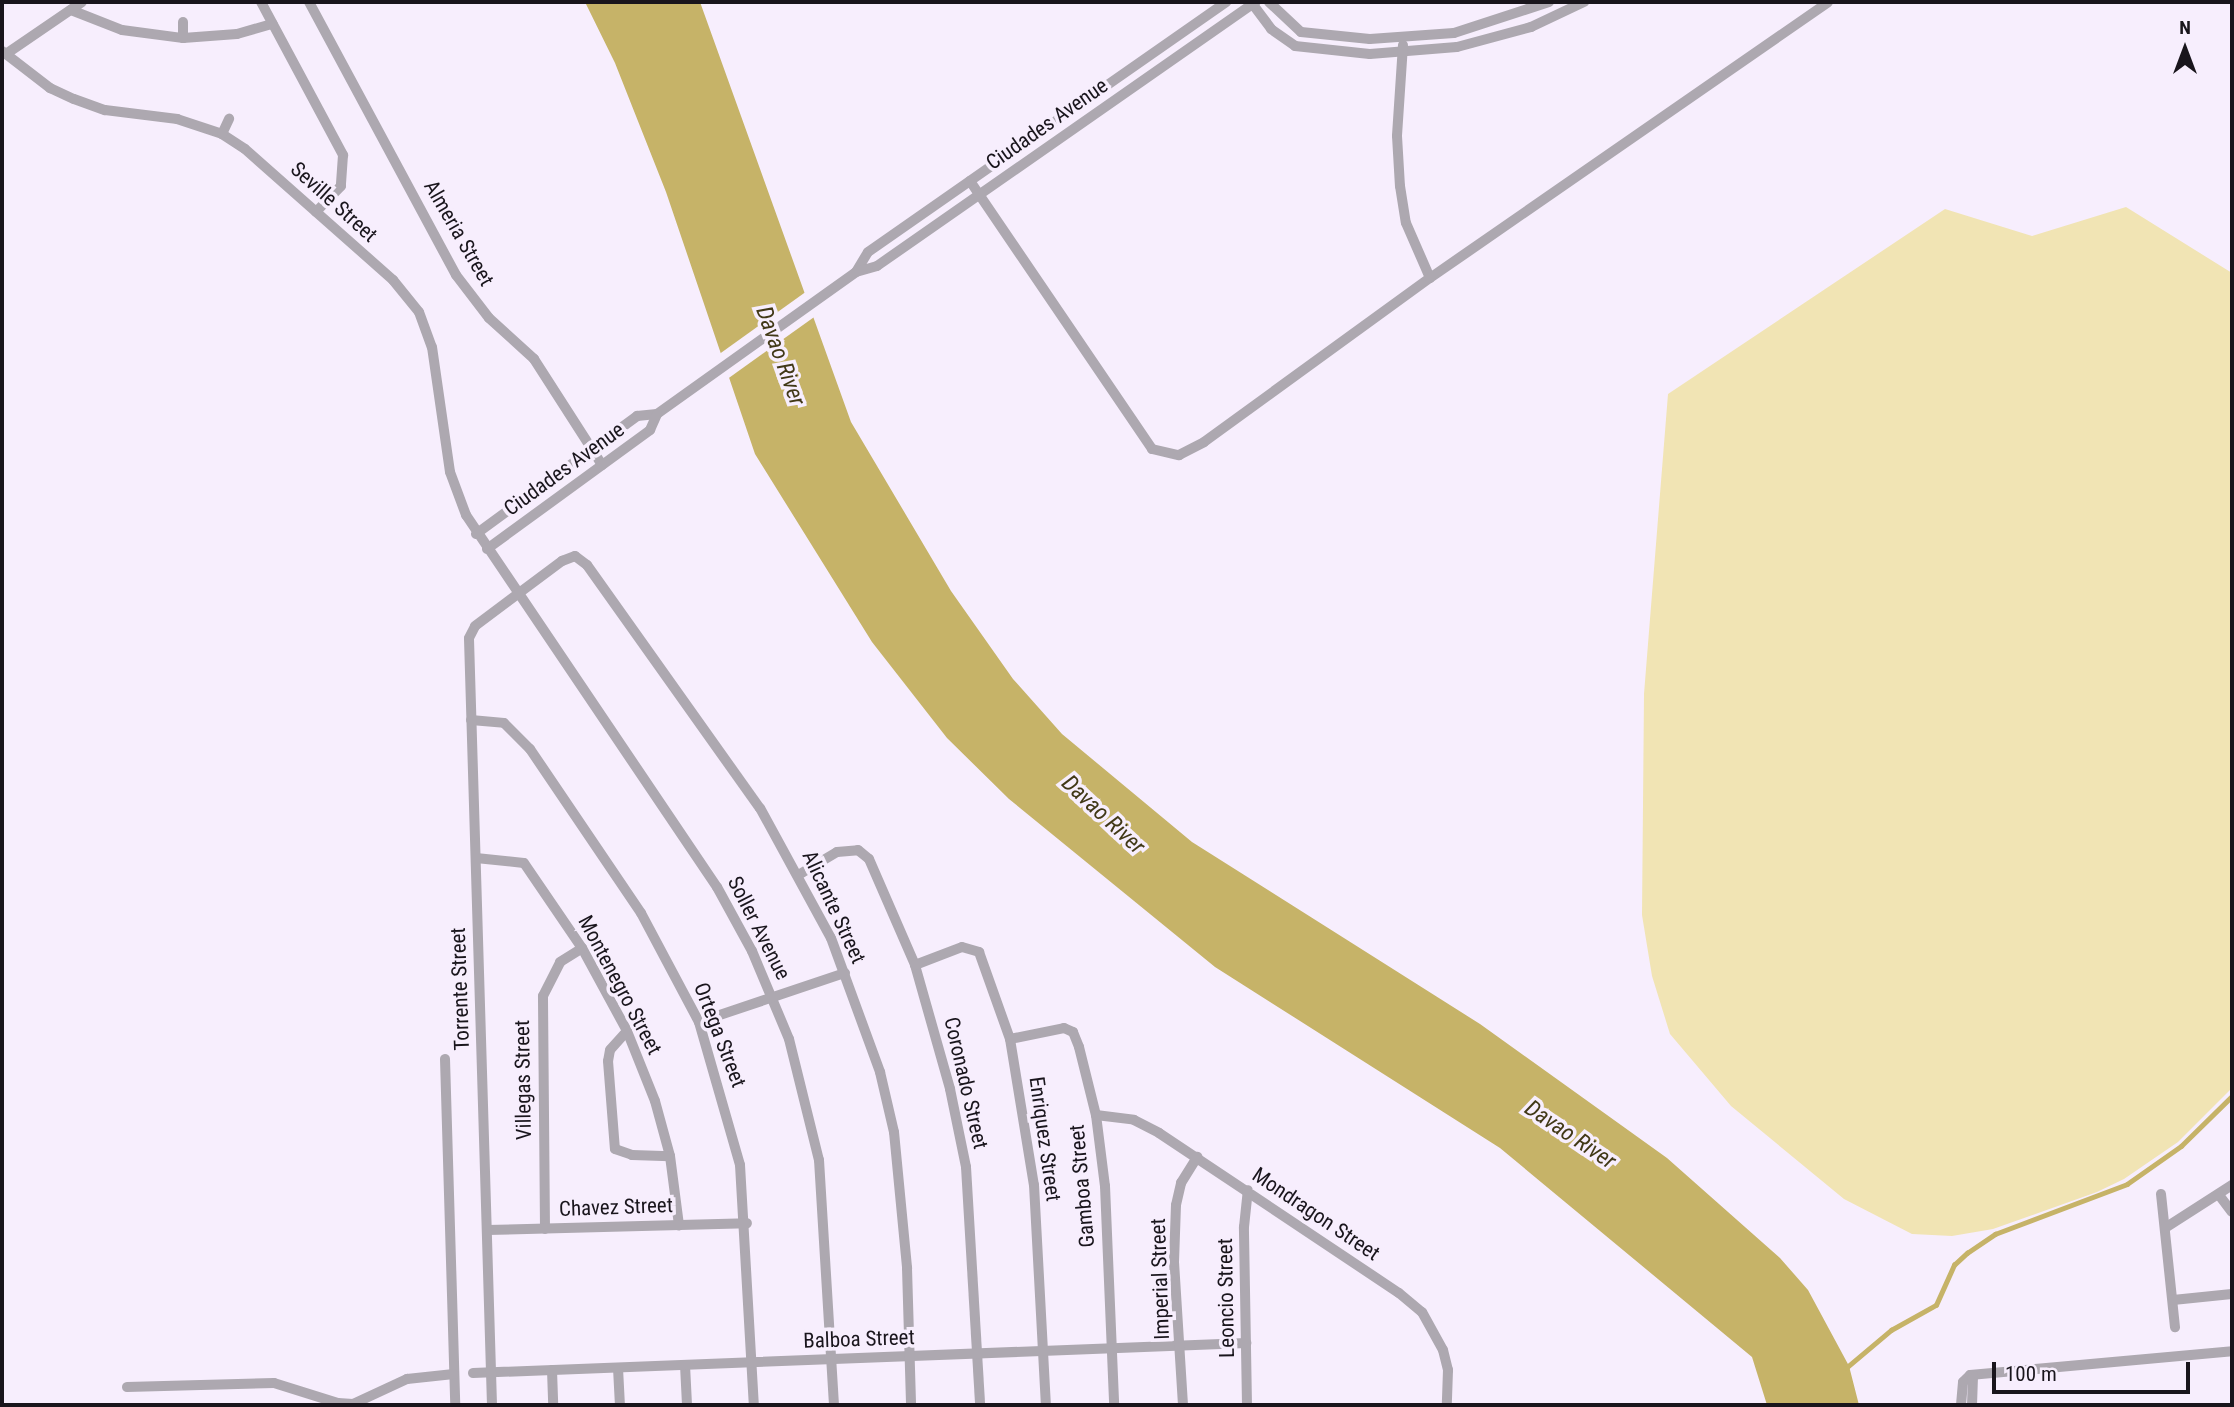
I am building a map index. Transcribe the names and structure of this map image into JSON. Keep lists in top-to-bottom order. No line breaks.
{"streets":{"street":["Ciudades Avenue","Seville Street","Almeria Street","Alicante Street","Soller Avenue","Montenegro Street","Torrente Street","Ortega Street","Villegas Street","Coronado Street","Enriquez Street","Gamboa Street","Chavez Street","Mondragon Street","Imperial Street","Leoncio Street","Balboa Street"]},"crossings":[["Ciudades Avenue","Seville Street"],["Ciudades Avenue","Almeria Street"],["Ciudades Avenue","Soller Avenue"],["Seville Street","Soller Avenue"],["Alicante Street","Soller Avenue"],["Alicante Street","Torrente Street"],["Alicante Street","Coronado Street"],["Alicante Street","Balboa Street"],["Soller Avenue","Torrente Street"],["Soller Avenue","Balboa Street"],["Montenegro Street","Torrente Street"],["Montenegro Street","Villegas Street"],["Montenegro Street","Chavez Street"],["Torrente Street","Ortega Street"],["Torrente Street","Chavez Street"],["Torrente Street","Balboa Street"],["Ortega Street","Chavez Street"],["Ortega Street","Balboa Street"],["Villegas Street","Chavez Street"],["Coronado Street","Enriquez Street"],["Coronado Street","Balboa Street"],["Enriquez Street","Gamboa Street"],["Enriquez Street","Balboa Street"],["Gamboa Street","Mondragon Street"],["Gamboa Street","Balboa Street"],["Mondragon Street","Imperial Street"],["Mondragon Street","Leoncio Street"],["Imperial Street","Balboa Street"],["Leoncio Street","Balboa Street"]],"water":["Davao River"],"scale_bar":"100 m","north":"top"}
